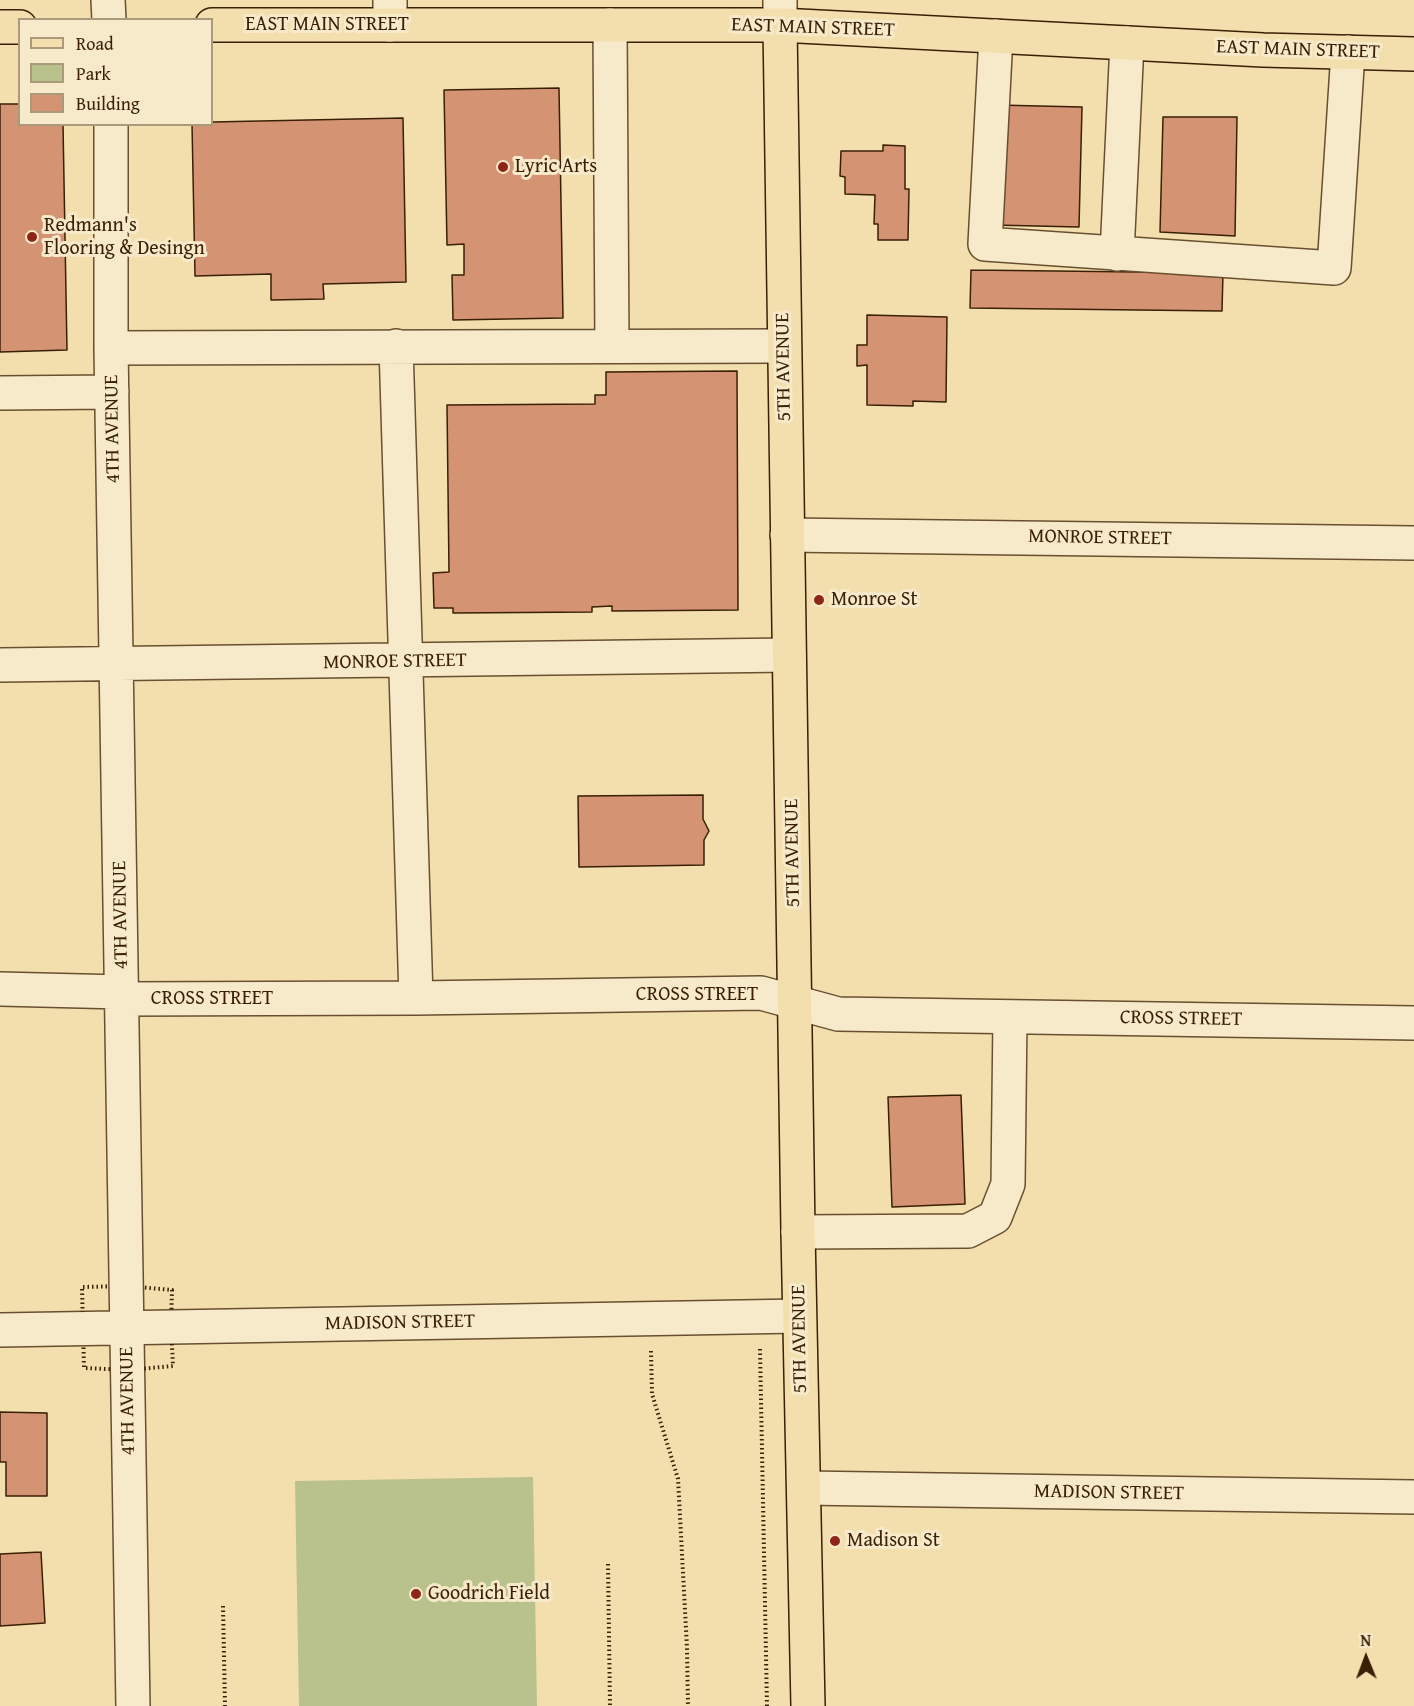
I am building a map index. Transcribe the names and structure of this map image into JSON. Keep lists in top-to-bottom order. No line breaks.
{"streets":{"main road":["EAST MAIN STREET","5TH AVENUE"],"street":["4TH AVENUE","MONROE STREET","CROSS STREET","MADISON STREET"]},"crossings":[["EAST MAIN STREET","5TH AVENUE"],["5TH AVENUE","MONROE STREET"],["5TH AVENUE","CROSS STREET"],["5TH AVENUE","MADISON STREET"],["4TH AVENUE","MONROE STREET"],["4TH AVENUE","CROSS STREET"],["4TH AVENUE","MADISON STREET"]],"places":["Lyric Arts","Redmann's Flooring & Desingn","Monroe St","Madison St","Goodrich Field"],"legend":["Road","Park","Building"],"north":"top"}
